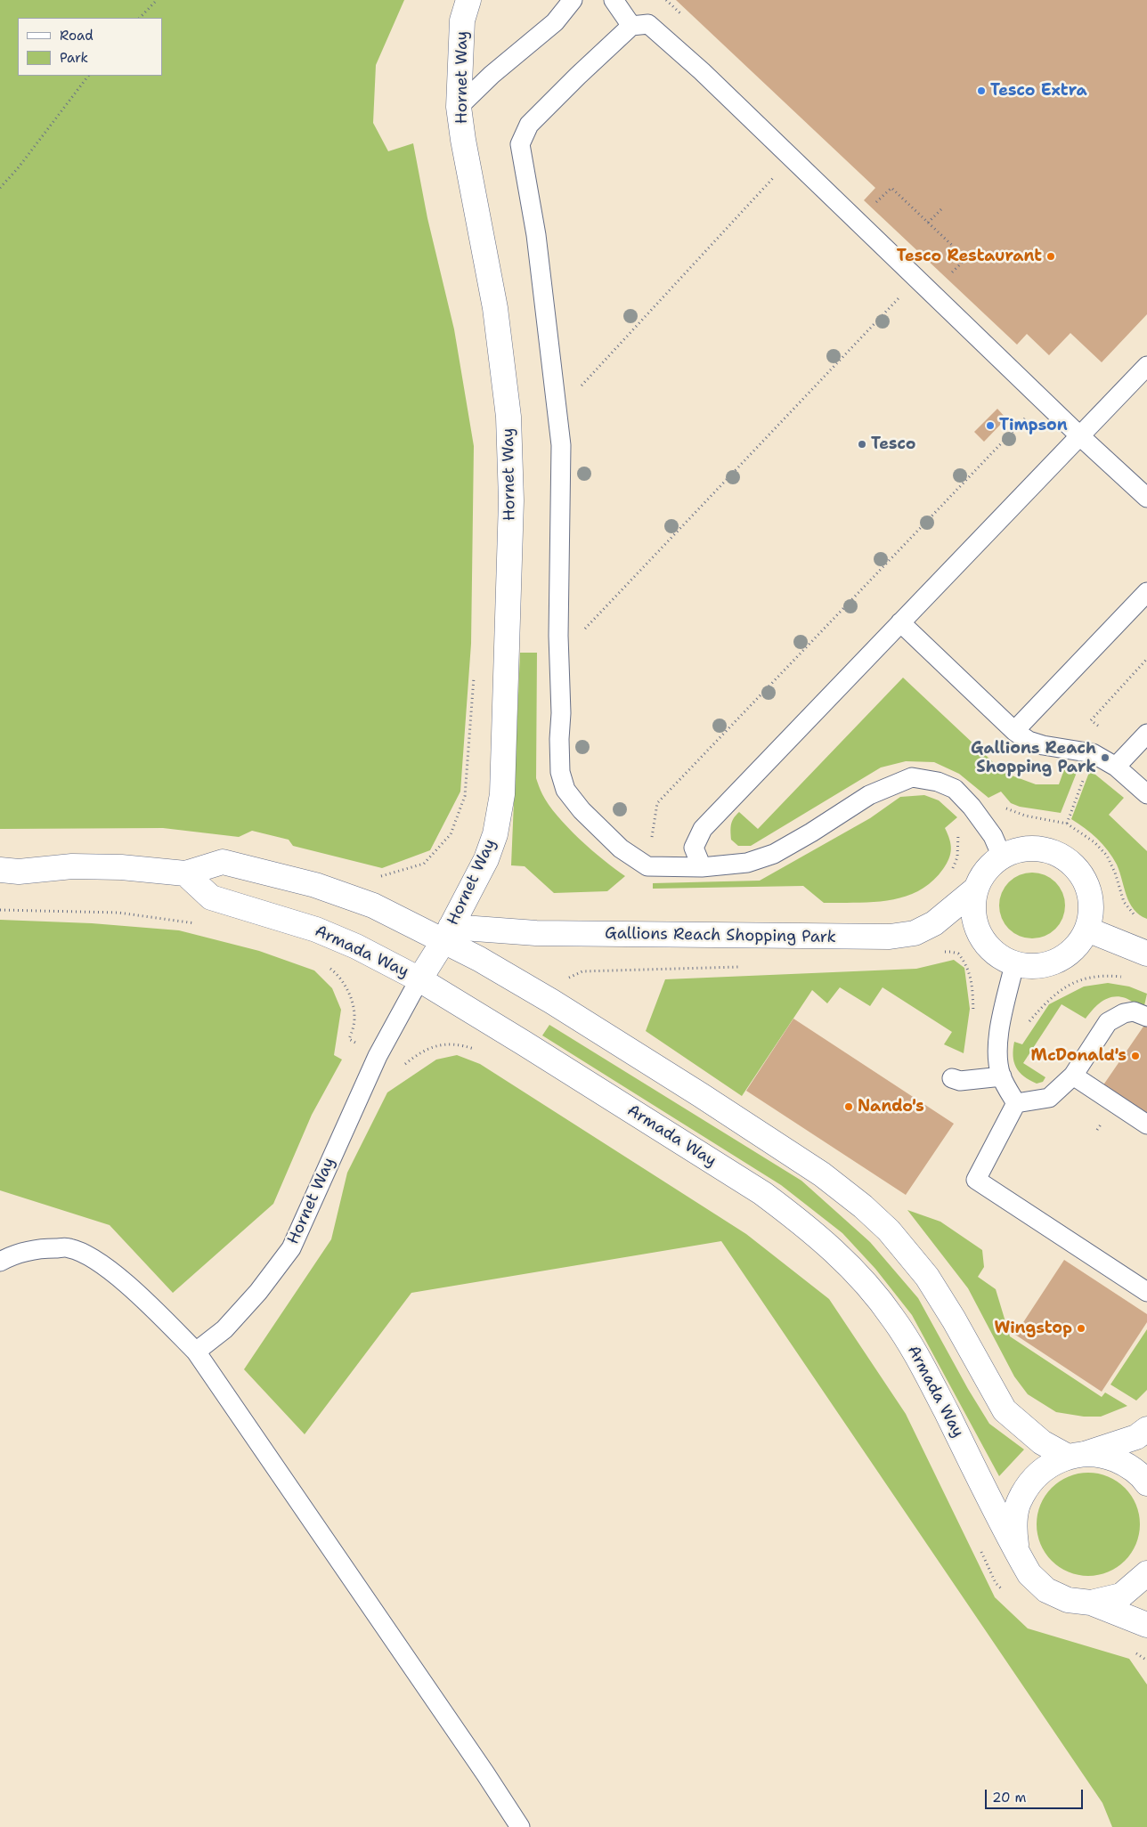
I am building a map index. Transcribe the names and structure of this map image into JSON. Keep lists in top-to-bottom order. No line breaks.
{"streets":{"street":["Hornet Way","Gallions Reach Shopping Park","Armada Way"]},"crossings":[["Hornet Way","Gallions Reach Shopping Park"],["Hornet Way","Armada Way"]],"places":["Tesco Extra","Tesco Restaurant","Timpson","Tesco","Gallions Reach Shopping Park","McDonald's","Nando's","Wingstop"],"legend":["Road","Park"],"scale_bar":"20 m"}
